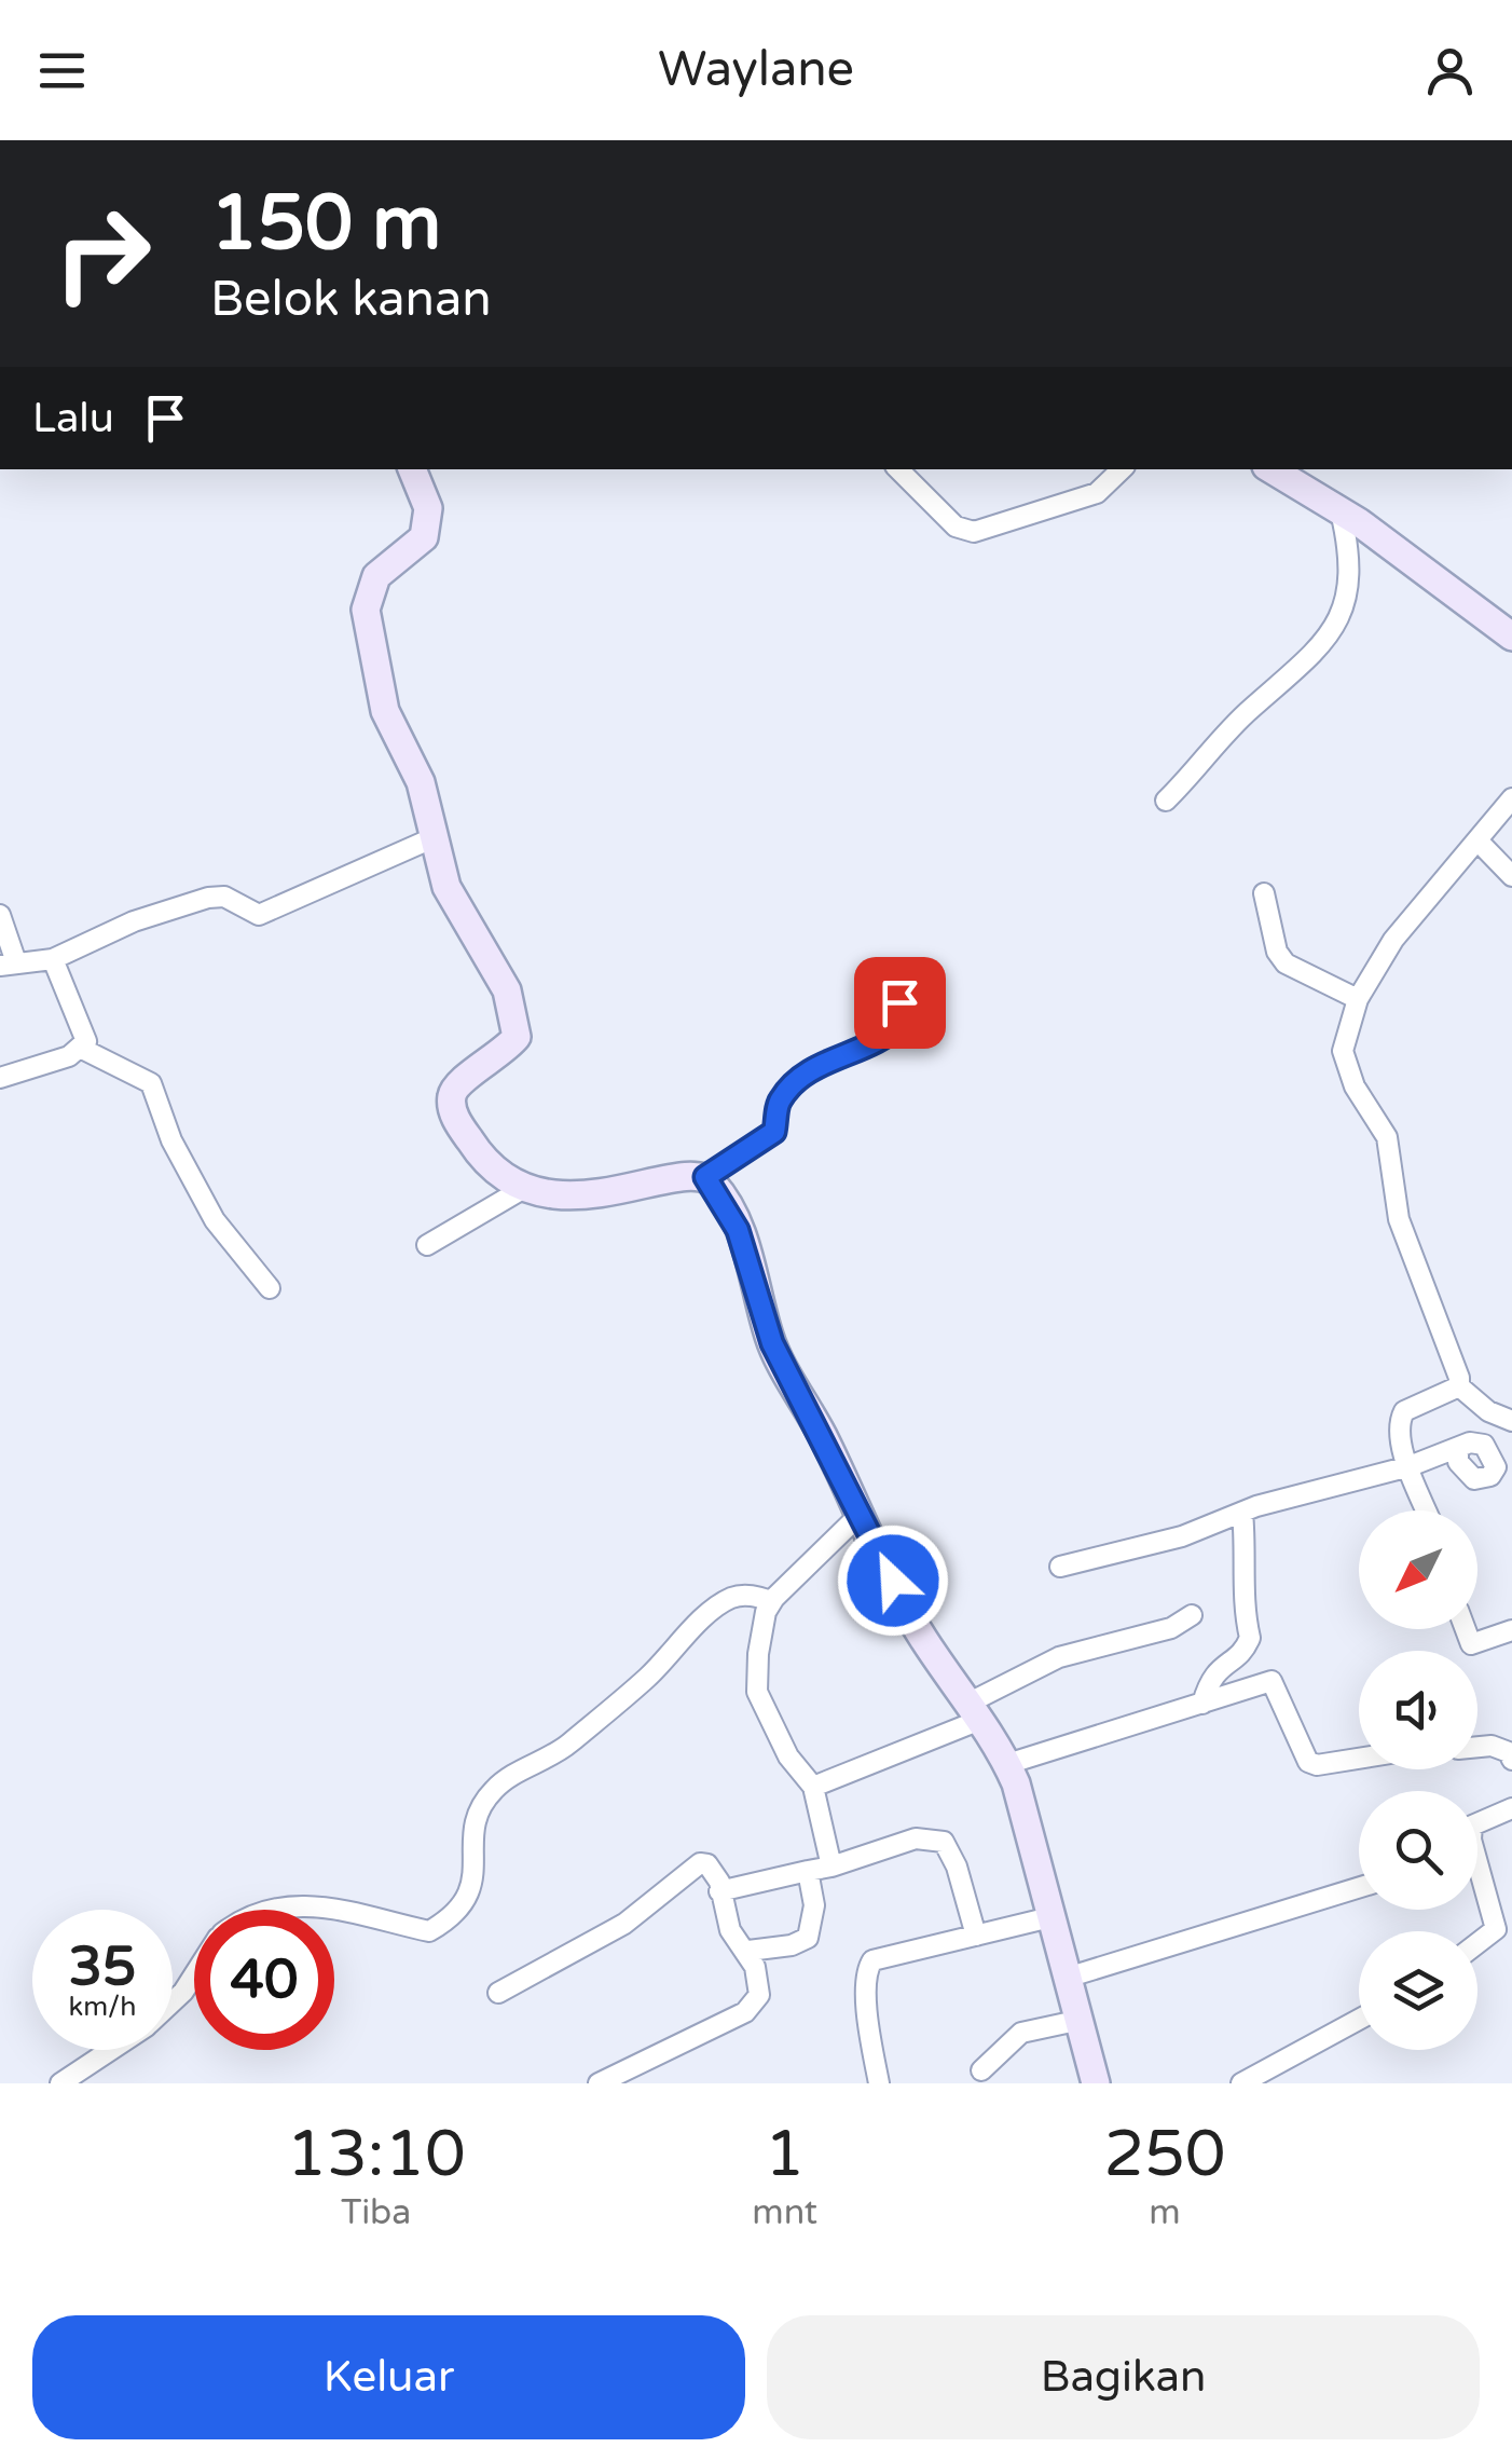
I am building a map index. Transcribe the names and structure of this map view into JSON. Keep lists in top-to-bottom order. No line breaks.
{"north":"bottom left","page":{"header":"Waylane","turn":["150 m","Belok kanan"],"then":"Lalu","speed":"35 km/h","limit":"40","eta":["13:10","Tiba","1","mnt","250","m"],"buttons":["Keluar","Bagikan"]}}
